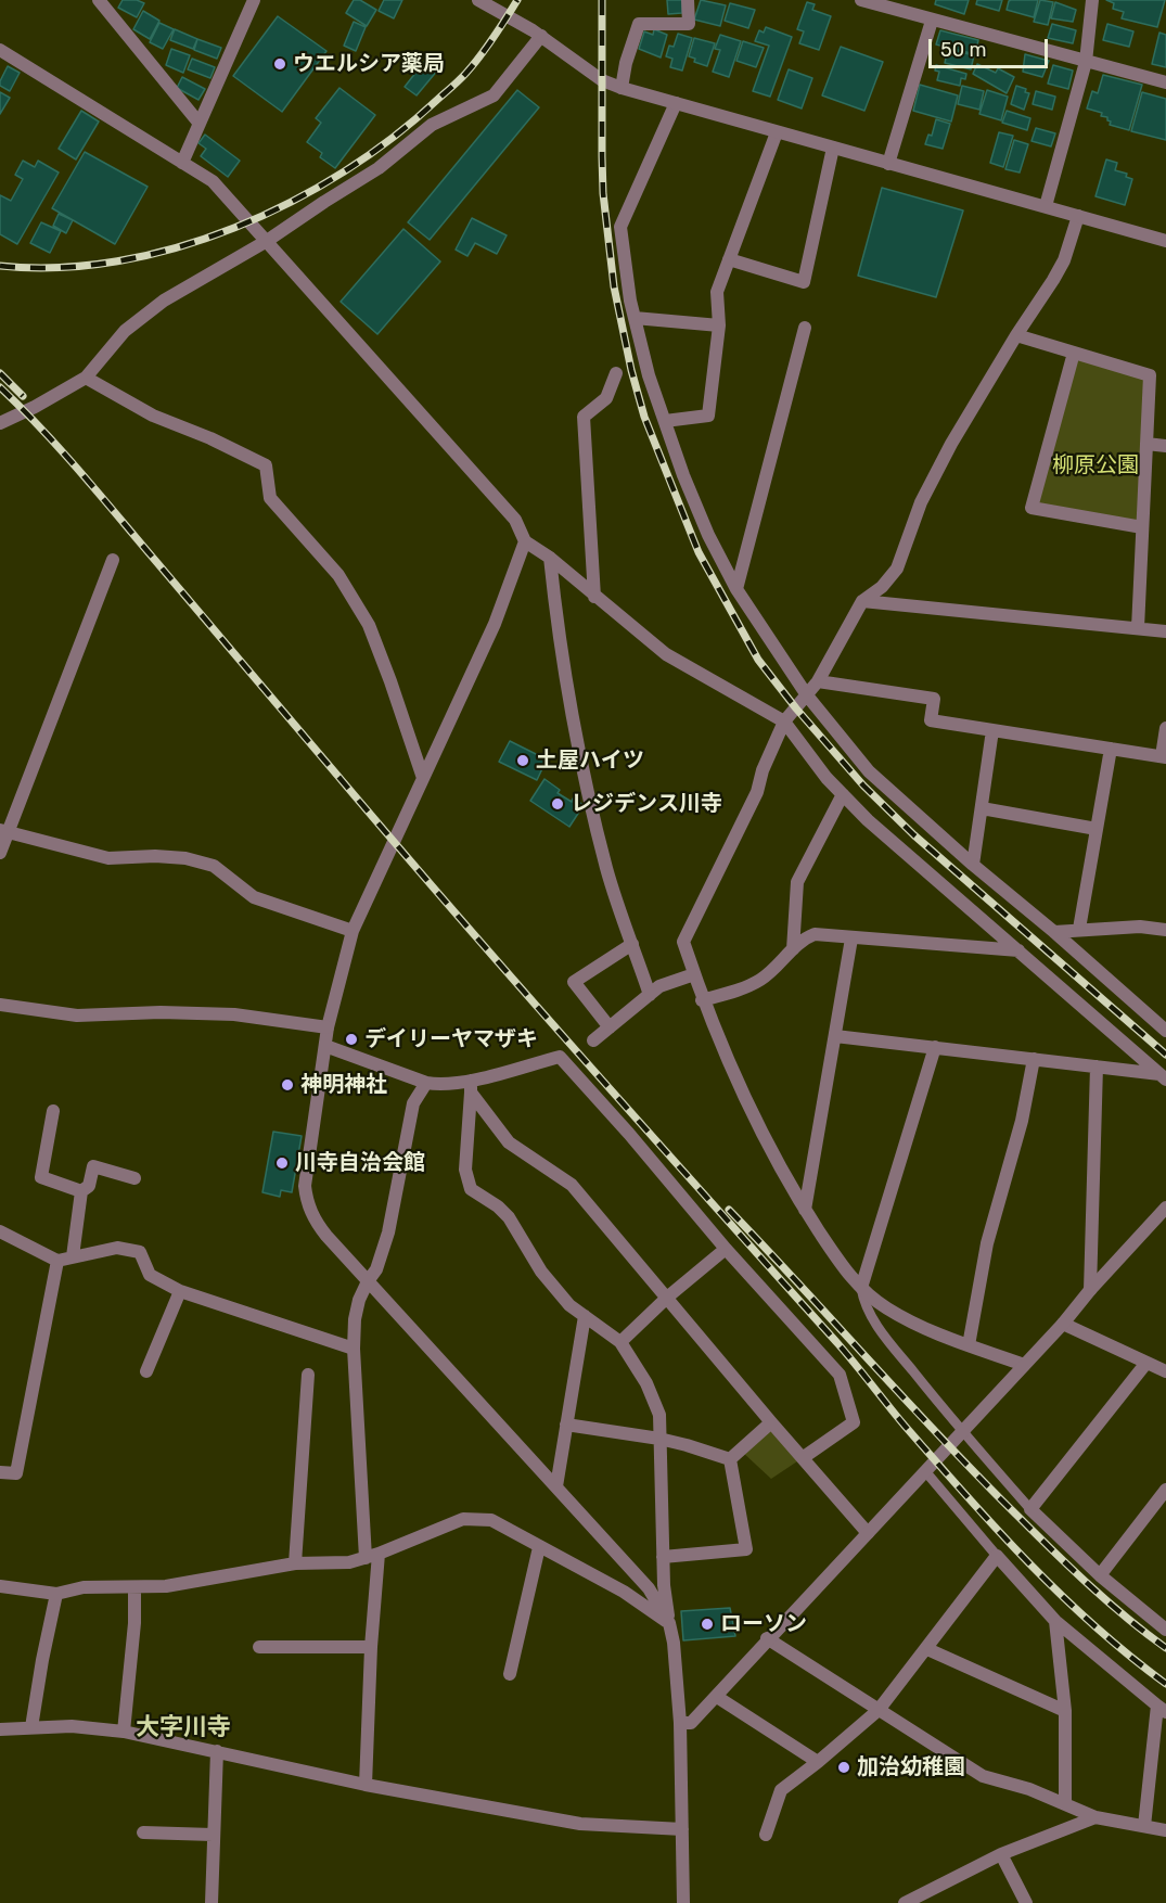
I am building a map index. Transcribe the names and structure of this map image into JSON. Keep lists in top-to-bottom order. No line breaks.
{"districts":["大字川寺"],"parks":["柳原公園"],"places":["ウエルシア薬局","土屋ハイツ","レジデンス川寺","デイリーヤマザキ","神明神社","川寺自治会館","ローソン","加治幼稚園"],"scale_bar":"50 m"}
